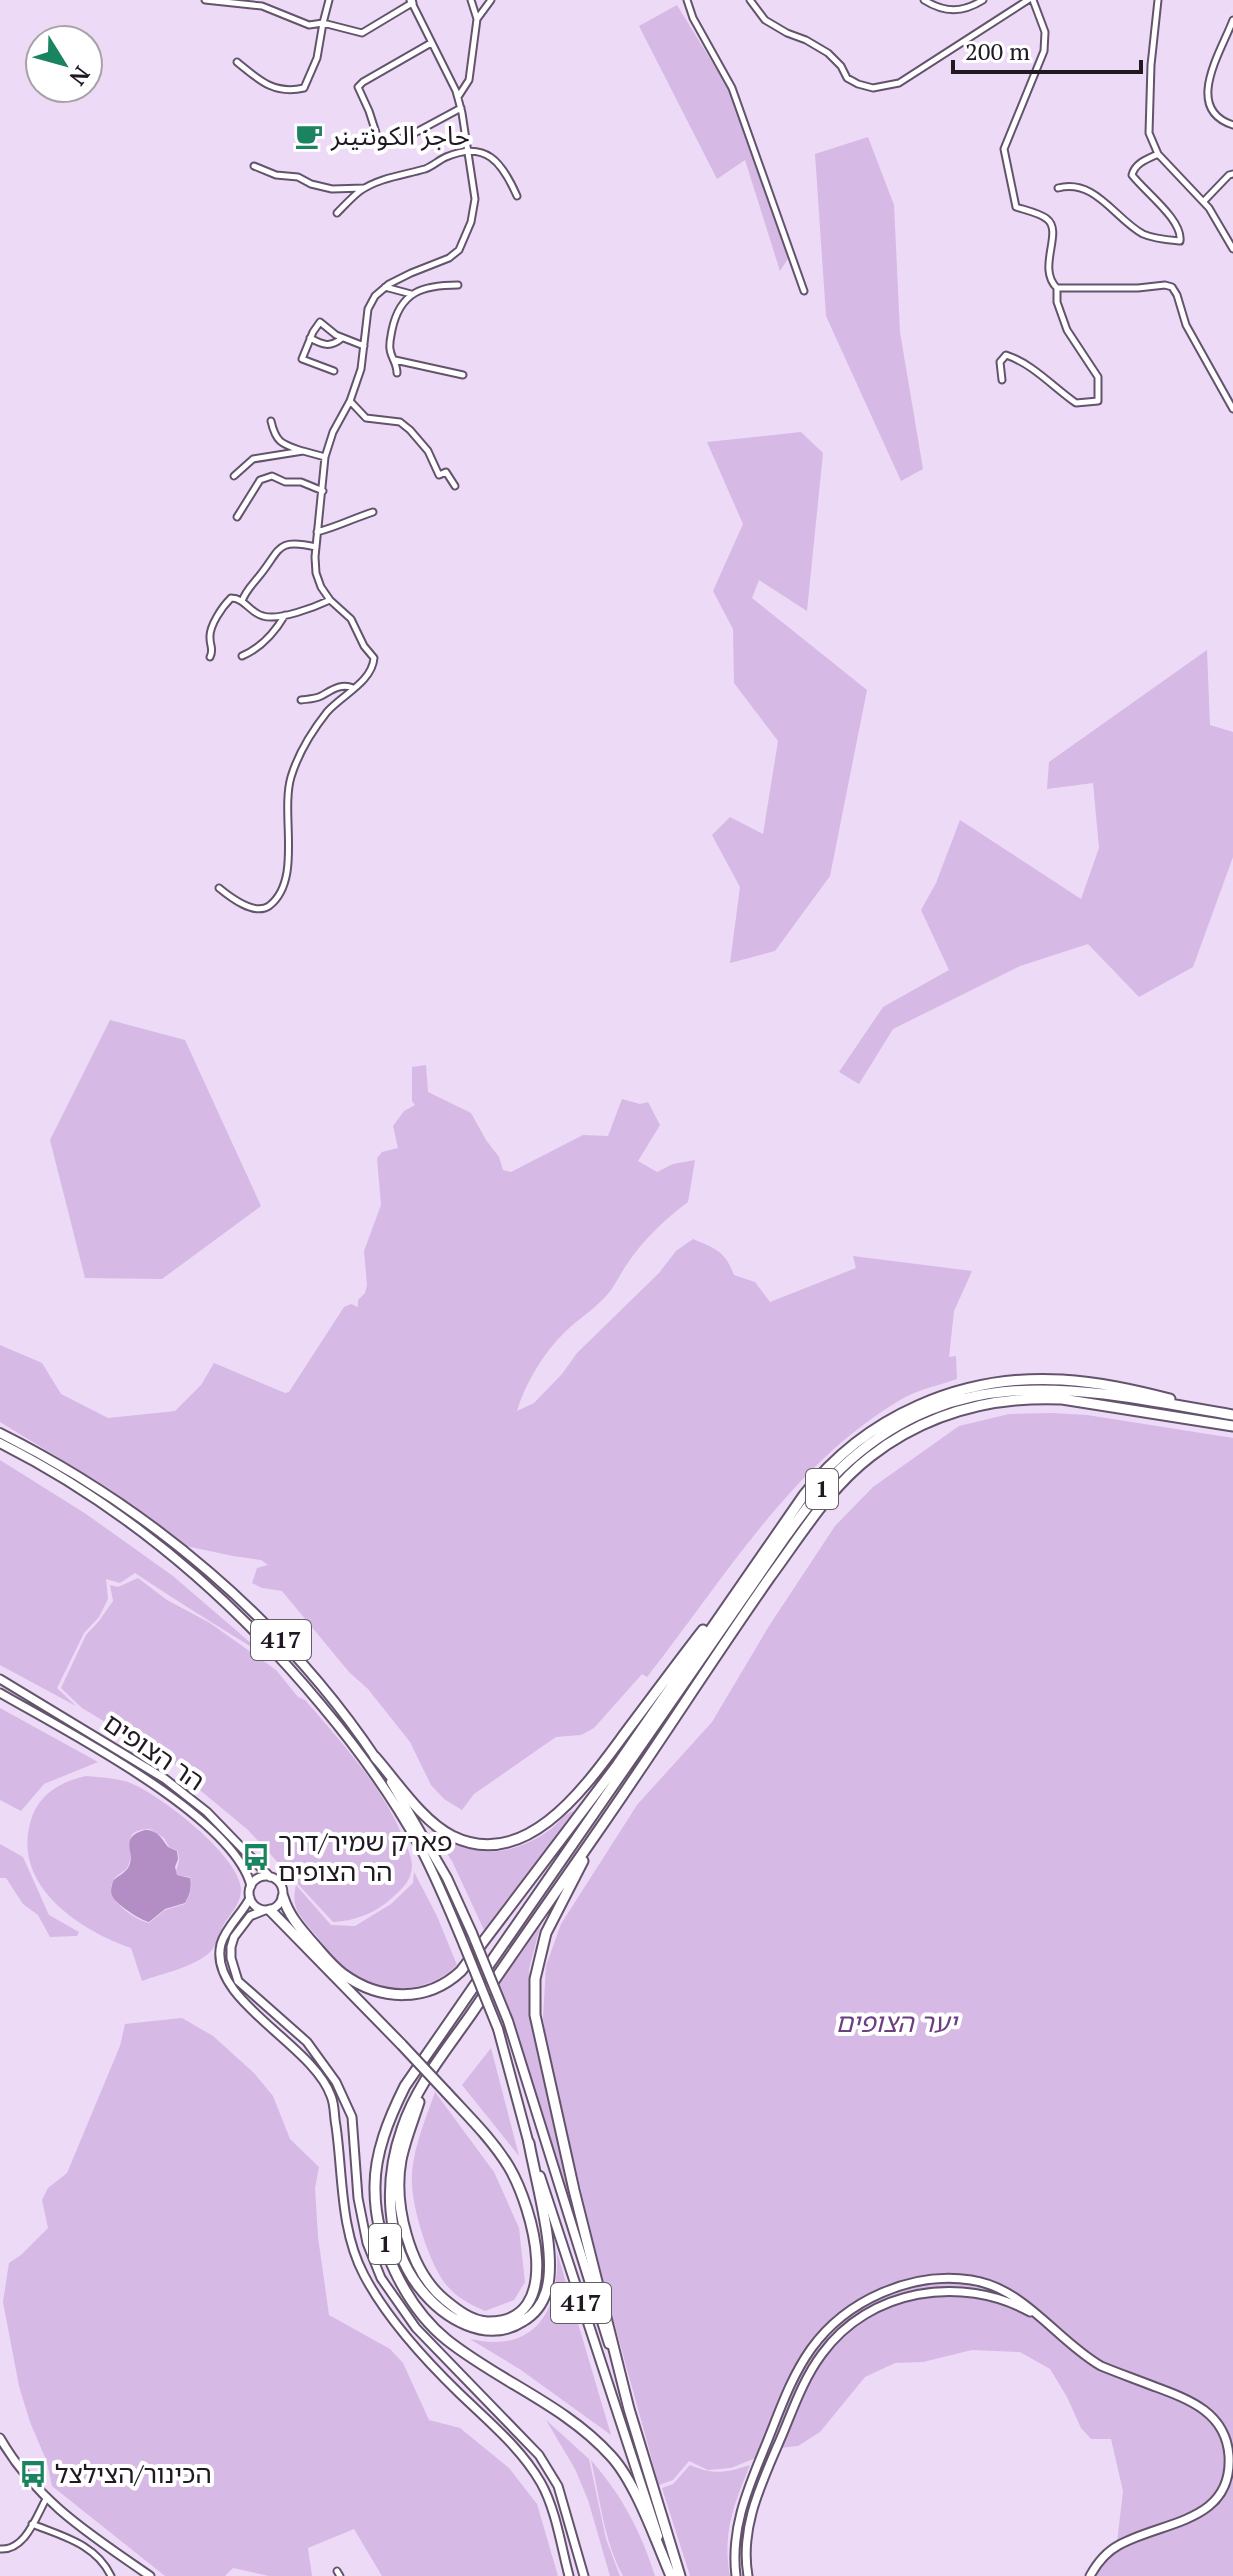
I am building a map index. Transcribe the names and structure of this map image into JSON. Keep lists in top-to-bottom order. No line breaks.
{"streets":{"highway":["1"],"main road":["417","הר הצופים"]},"crossings":[["1","417"]],"parks":["יער הצופים"],"places":{"cafe":["حاجز الكونتينر"],"bus stop":["פארק שמיר/דרך הר הצופים","הכינור/הצילצל"]},"scale_bar":"200 m","north":"bottom right"}
